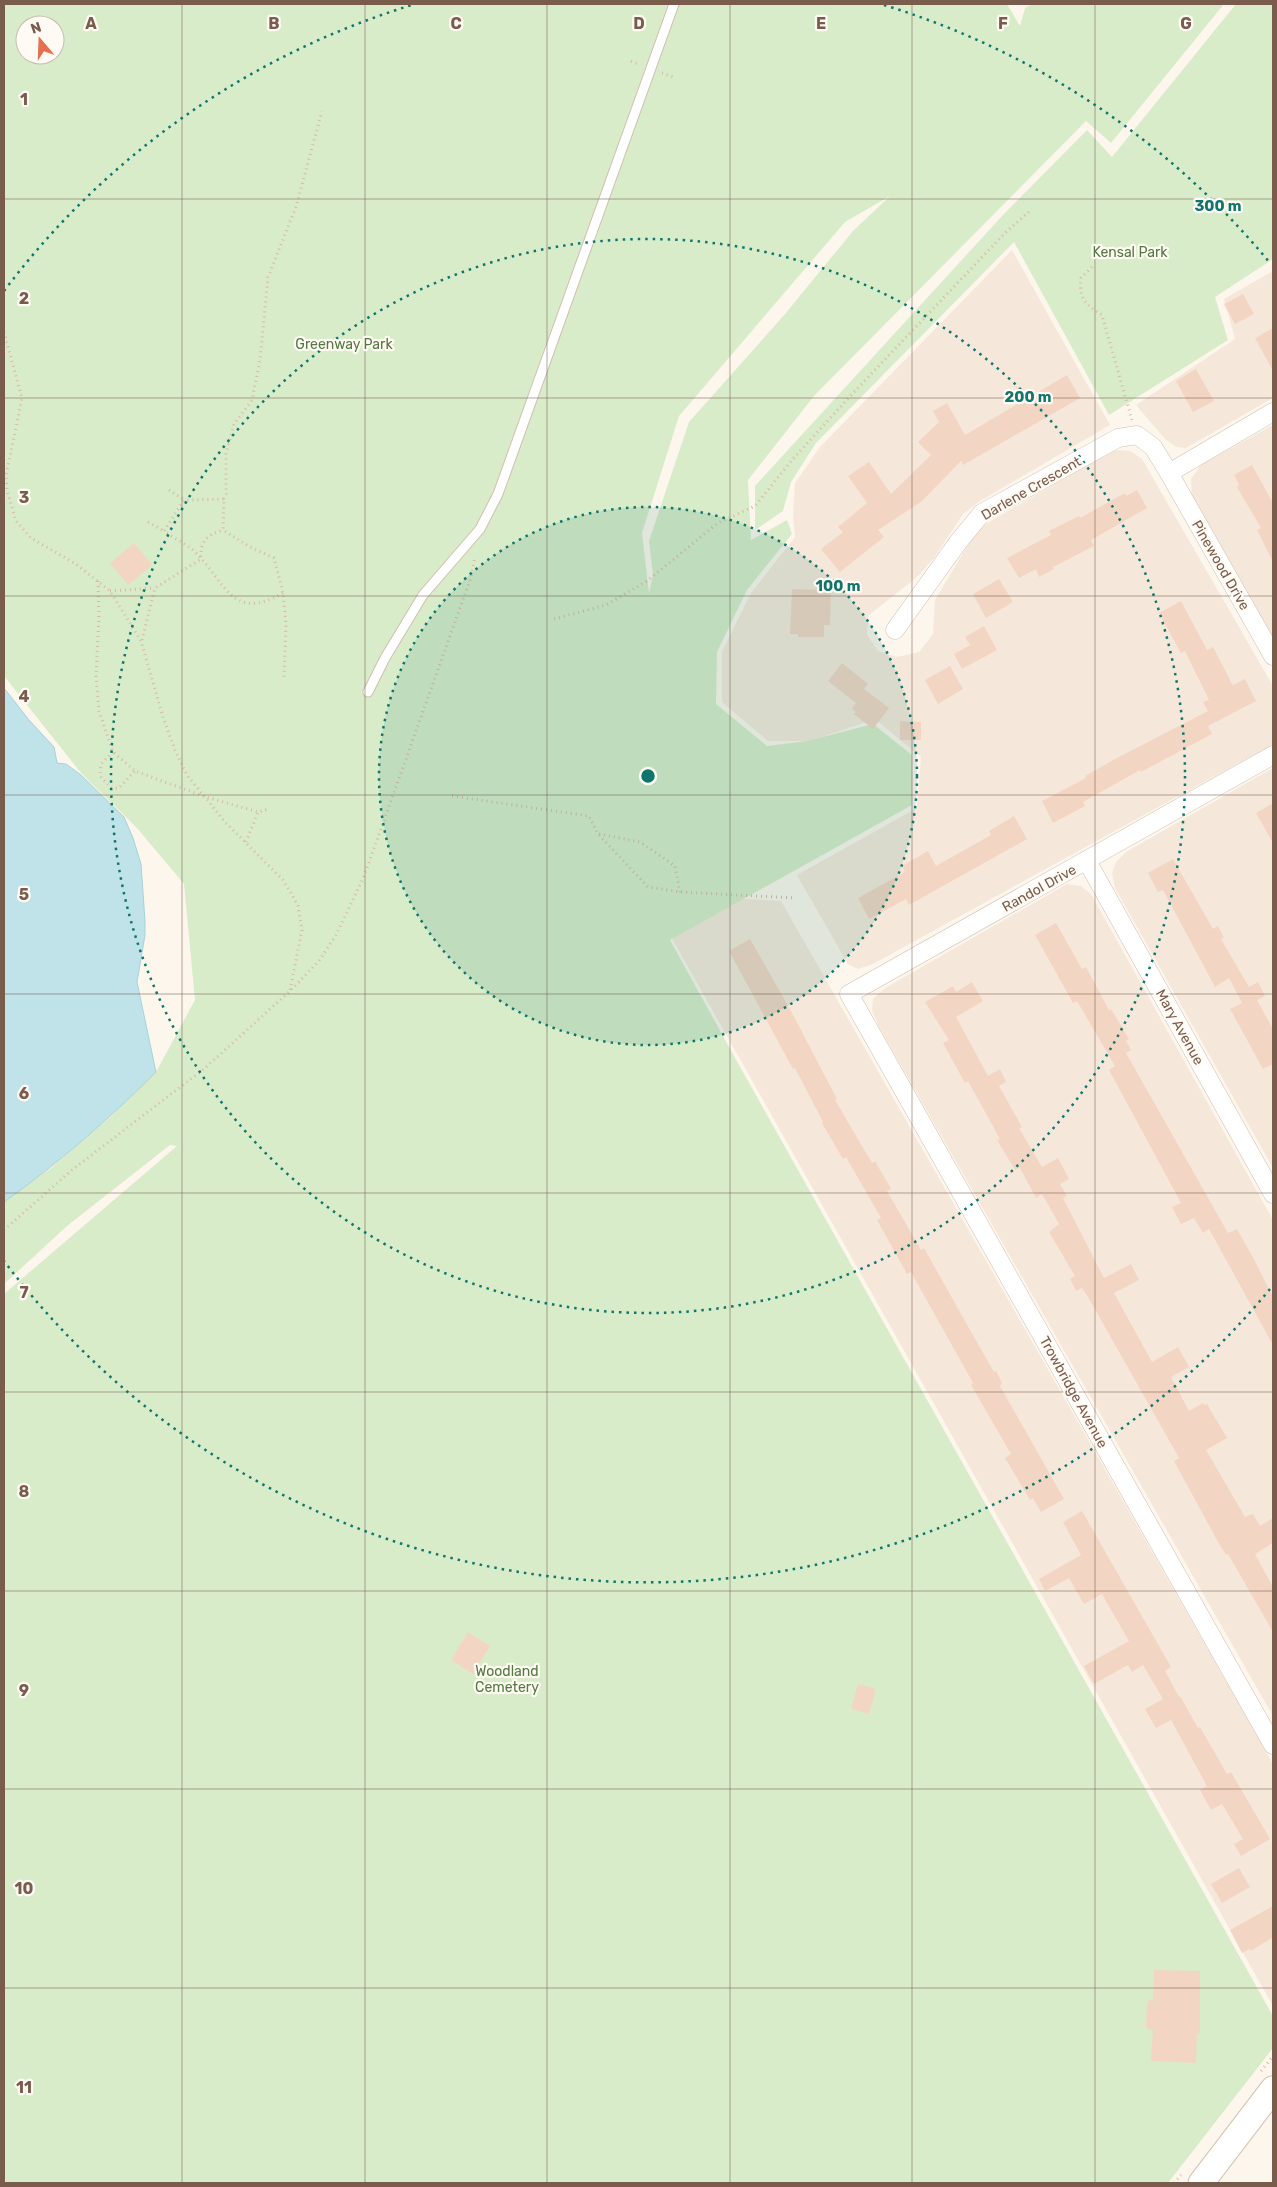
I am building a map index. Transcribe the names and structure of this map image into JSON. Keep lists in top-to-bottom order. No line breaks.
{"streets":{"street":["Darlene Crescent","Pinewood Drive","Randol Drive","Mary Avenue","Trowbridge Avenue"]},"crossings":[["Randol Drive","Mary Avenue"],["Randol Drive","Trowbridge Avenue"]],"parks":["Kensal Park","Greenway Park","Woodland Cemetery"],"north":"top","grid":{"columns":["A","B","C","D","E","F","G"],"rows":["1","2","3","4","5","6","7","8","9","10","11"]},"rings":["300 m","200 m","100 m"]}
